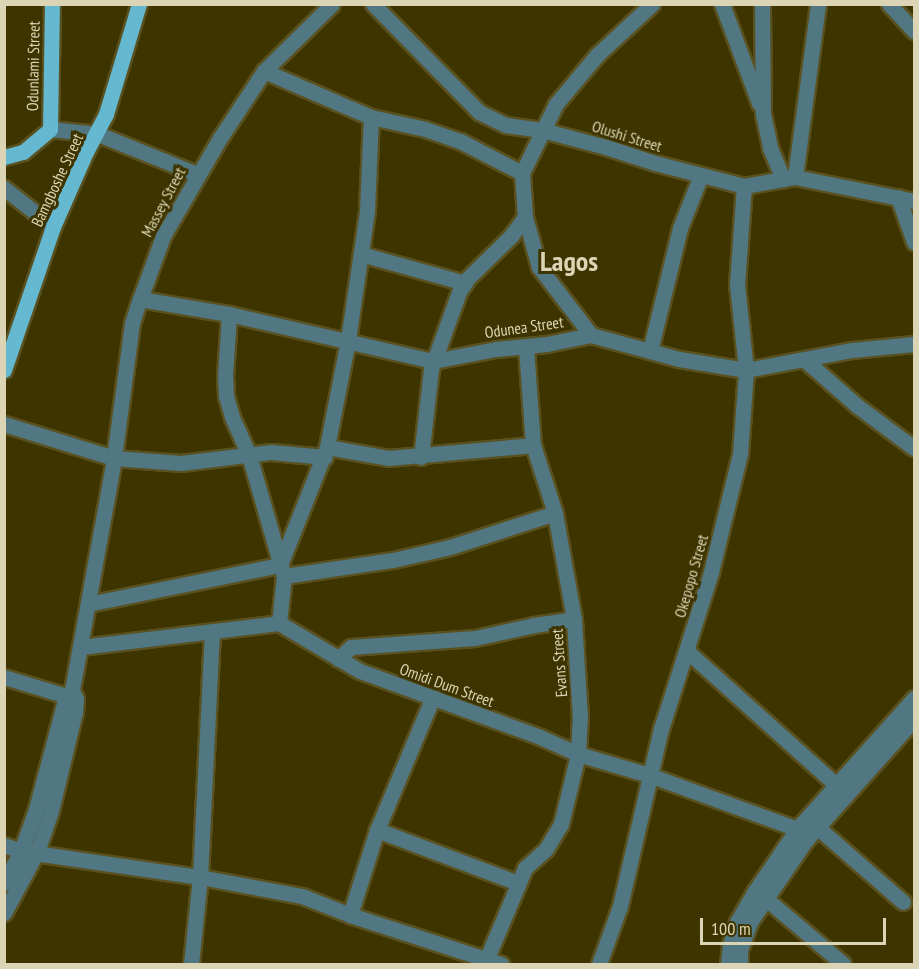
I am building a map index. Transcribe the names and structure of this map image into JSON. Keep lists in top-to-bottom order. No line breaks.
{"streets":{"main road":["Odunlami Street","Bamgboshe Street"],"street":["Olushi Street","Massey Street","Odunea Street","Okepopo Street","Evans Street","Omidi Dum Street"]},"crossings":[["Olushi Street","Okepopo Street"],["Massey Street","Odunea Street"],["Odunea Street","Okepopo Street"],["Odunea Street","Evans Street"],["Okepopo Street","Omidi Dum Street"],["Evans Street","Omidi Dum Street"]],"districts":["Lagos"],"scale_bar":"100 m"}
